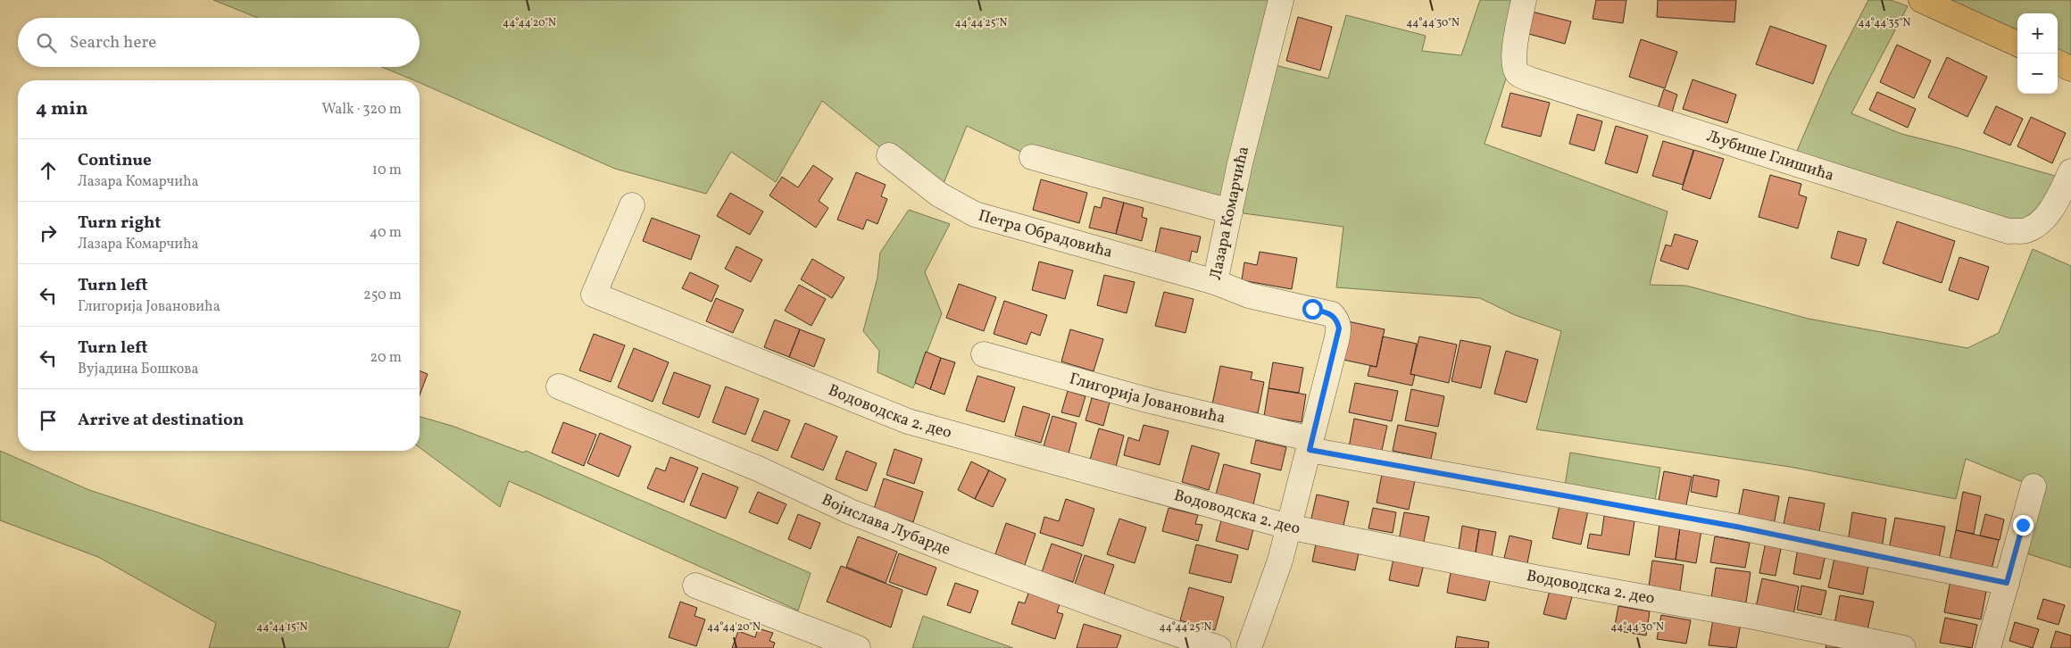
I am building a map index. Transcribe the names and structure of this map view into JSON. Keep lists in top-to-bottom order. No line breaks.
{"streets":{"street":["Љубише Глишића","Лазара Комарчића","Петра Обрадовића","Глигорија Јовановића","Водоводска 2. део","Војислава Лубарде"]},"crossings":[["Лазара Комарчића","Петра Обрадовића"],["Лазара Комарчића","Глигорија Јовановића"],["Лазара Комарчића","Водоводска 2. део"]],"page":{"map_buttons":["+","−"],"search":"Search here","heading":["4 min","Walk · 320 m"],"list":[["Continue","Лазара Комарчића","10 m"],["Turn right","Лазара Комарчића","40 m"],["Turn left","Глигорија Јовановића","250 m"],["Turn left","Вујадина Бошкова","20 m"],"Arrive at destination"]},"coordinates":["44°44'20\"N","44°44'25\"N","44°44'30\"N","44°44'35\"N","44°44'15\"N"]}
